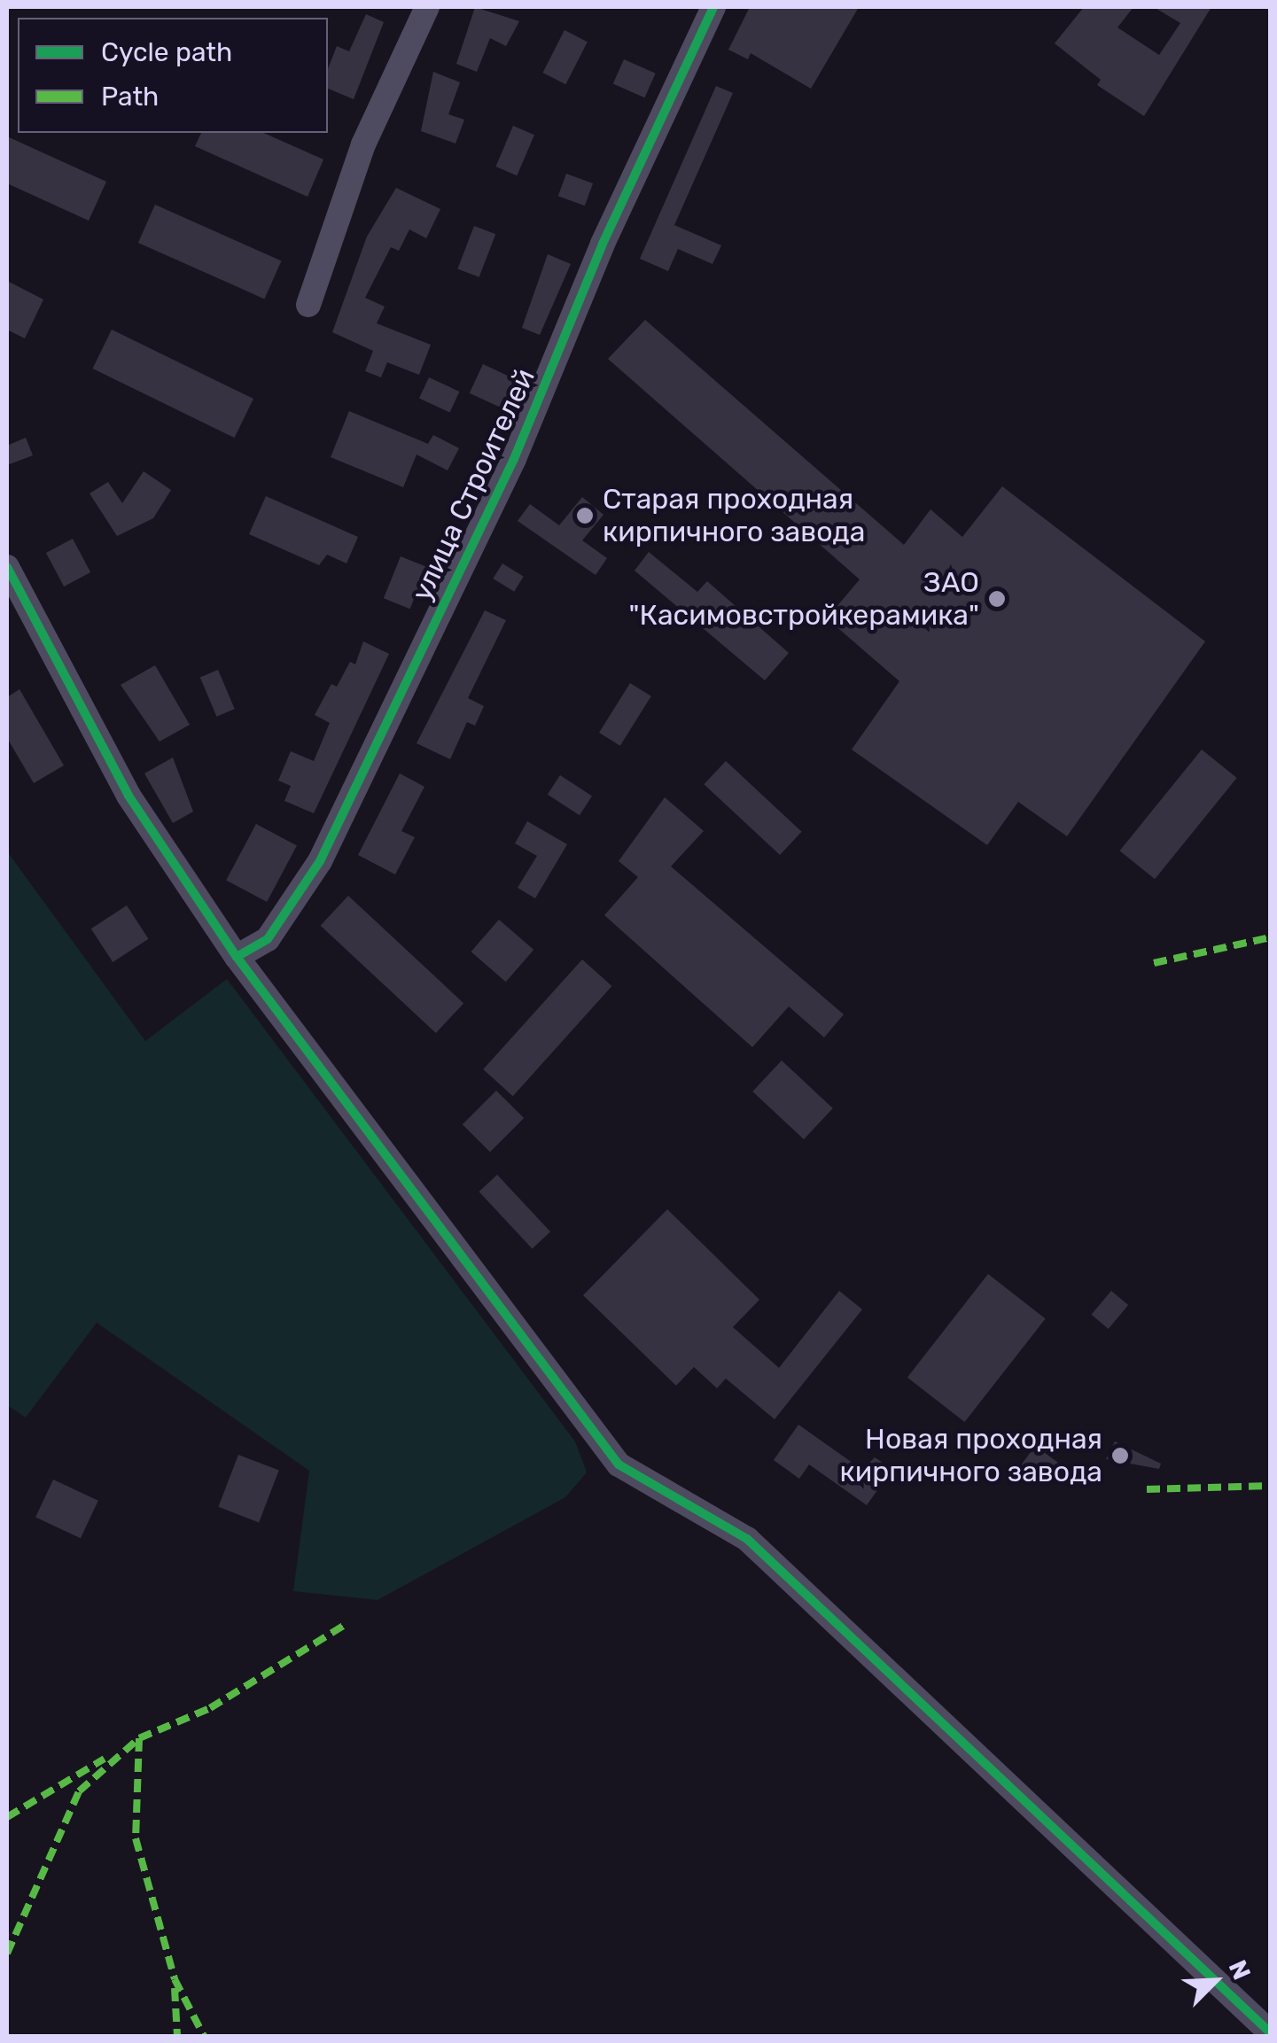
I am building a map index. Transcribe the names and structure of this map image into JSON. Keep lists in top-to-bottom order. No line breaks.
{"streets":{"street":["улица Строителей"]},"places":["Старая проходная кирпичного завода","ЗАО \"Касимовстройкерамика\"","Новая проходная кирпичного завода"],"legend":["Cycle path","Path"],"north":"top right"}
